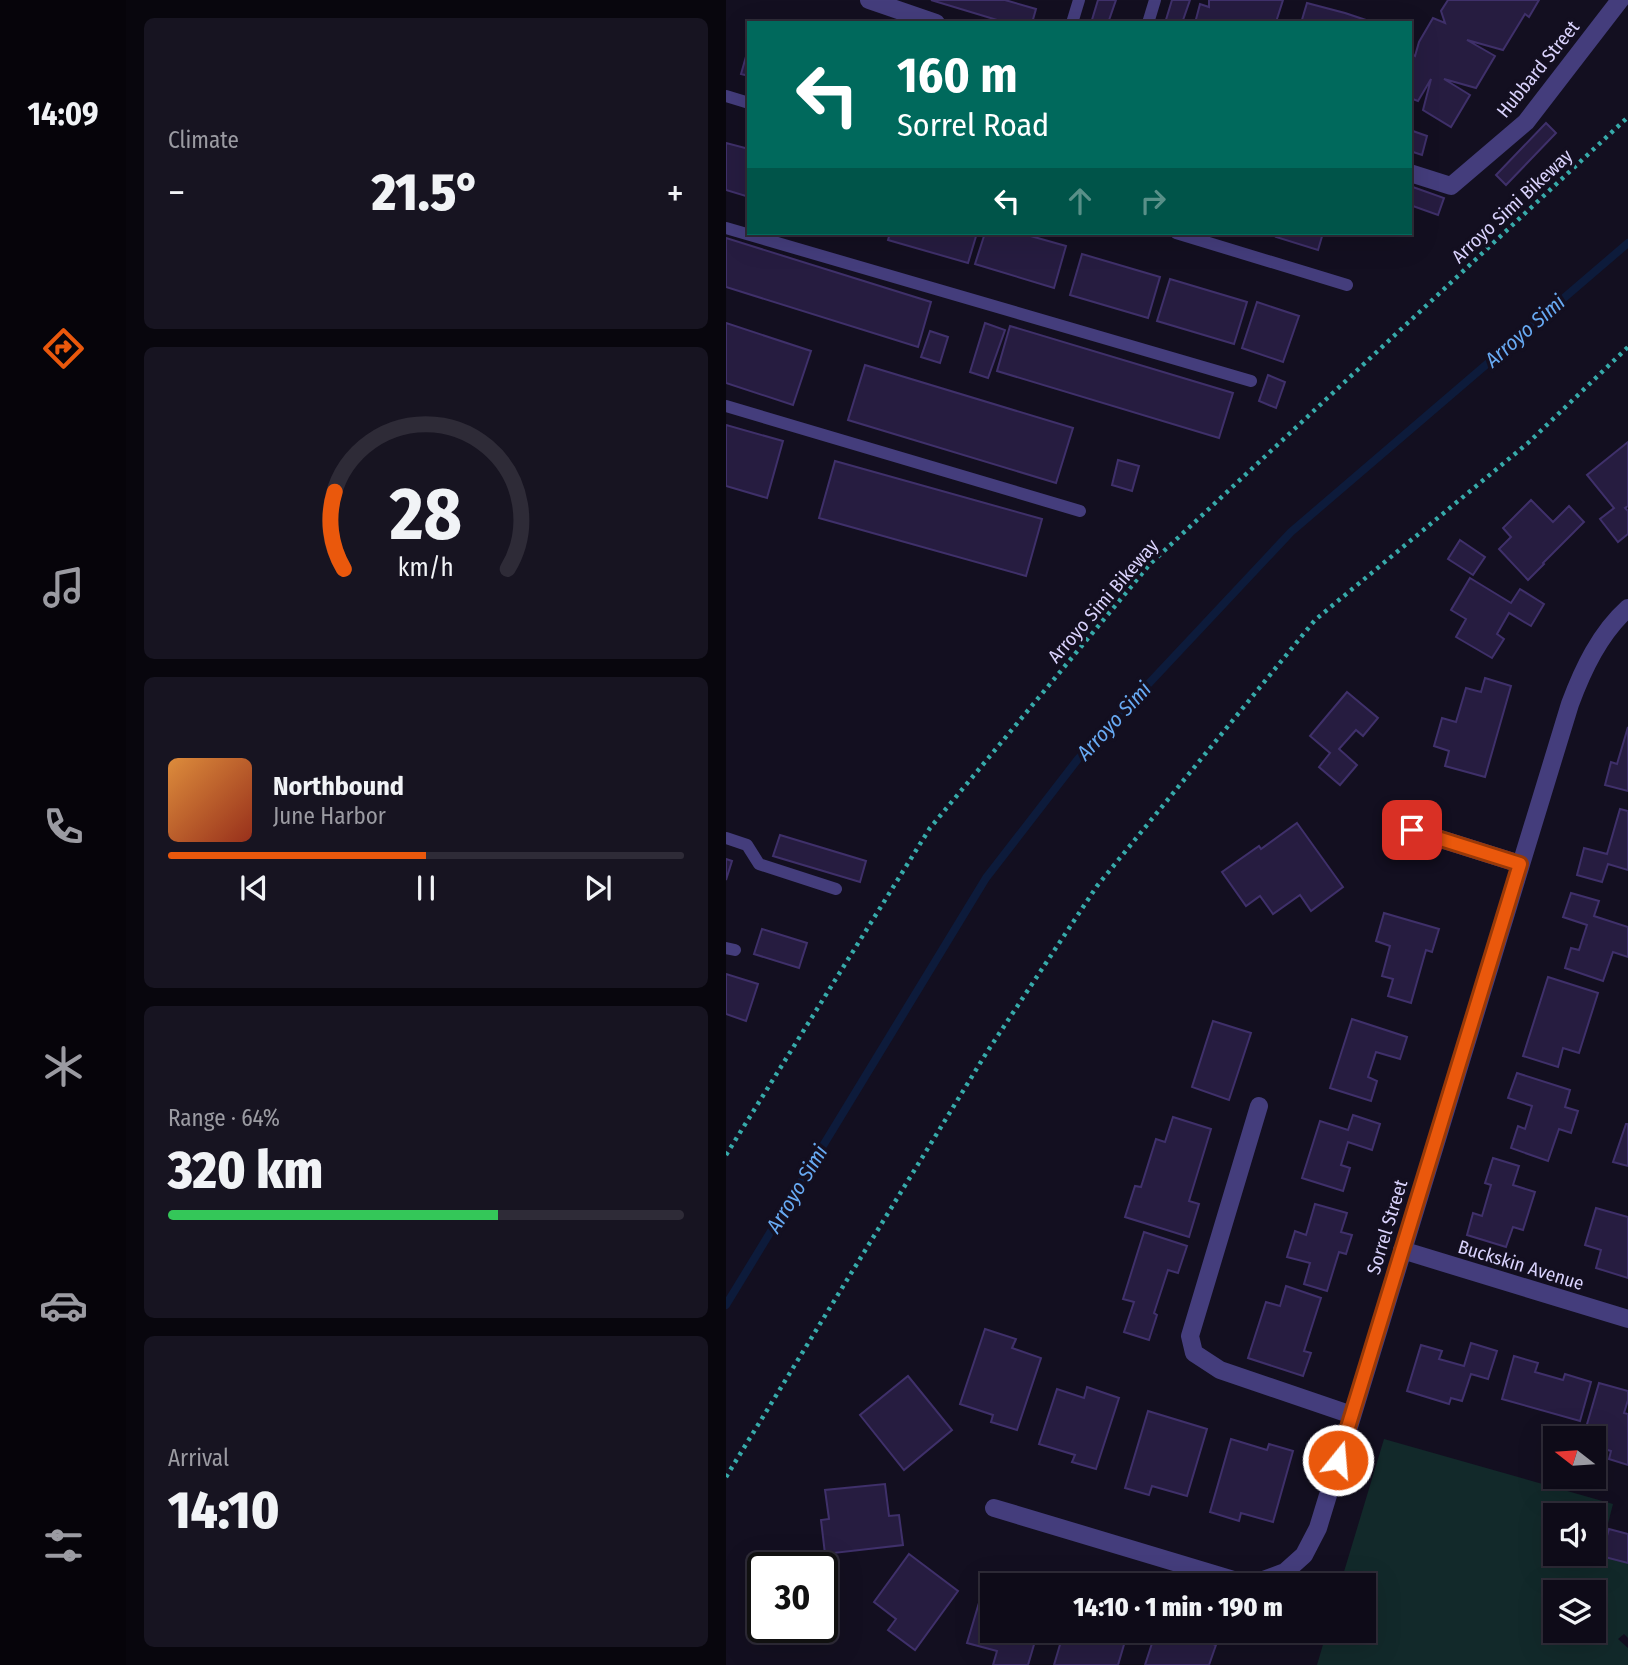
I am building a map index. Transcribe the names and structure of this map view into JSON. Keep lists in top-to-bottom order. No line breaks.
{"streets":{"street":["Hubbard Street","Sorrel Street","Buckskin Avenue"],"path":["Arroyo Simi Bikeway"]},"crossings":[["Sorrel Street","Buckskin Avenue"]],"water":["Arroyo Simi"],"north":"left","page":{"tabs":"14:09","tile":["Climate",["Range · 64%","320 km"],["Arrival","14:10"]],"turn":["160 m","Sorrel Road"],"heat":["−","21.5°","+"],"song":["Northbound","June Harbor"],"limit":"30","trip":"14:10 · 1 min · 190 m","gauge":["28","km/h"]}}
